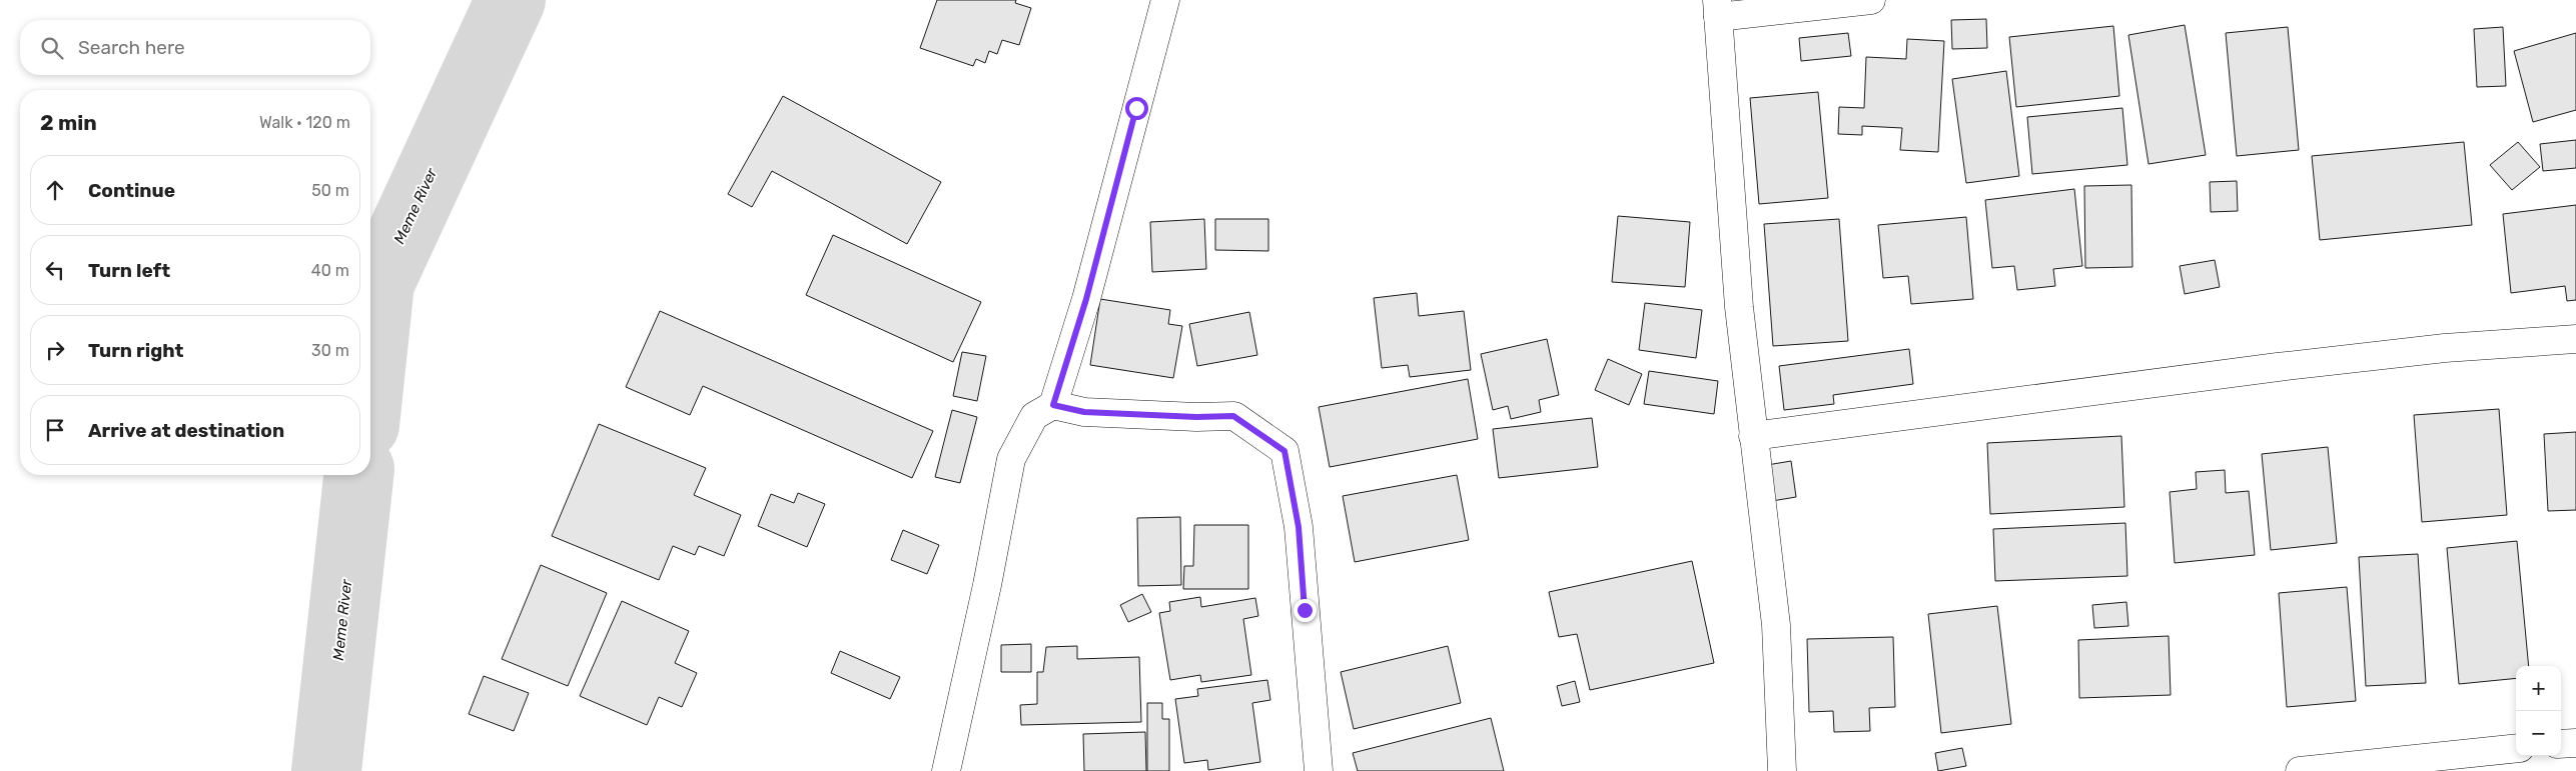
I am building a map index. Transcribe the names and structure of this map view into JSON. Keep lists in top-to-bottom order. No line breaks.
{"water":["Meme River"],"page":{"search":"Search here","heading":["2 min","Walk · 120 m"],"list":[["Continue","50 m"],["Turn left","40 m"],["Turn right","30 m"],"Arrive at destination"],"map_buttons":["+","−"]}}
